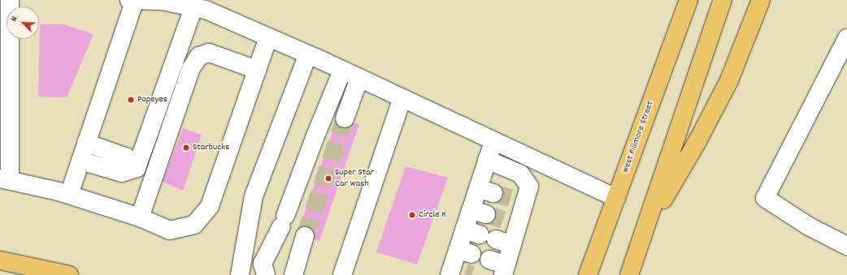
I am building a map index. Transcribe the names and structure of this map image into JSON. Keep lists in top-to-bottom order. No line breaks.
{"streets":{"main road":["West Fillmore Street"]},"places":["Popeyes","Starbucks","Super Star Car Wash","Circle K"],"north":"top left"}
